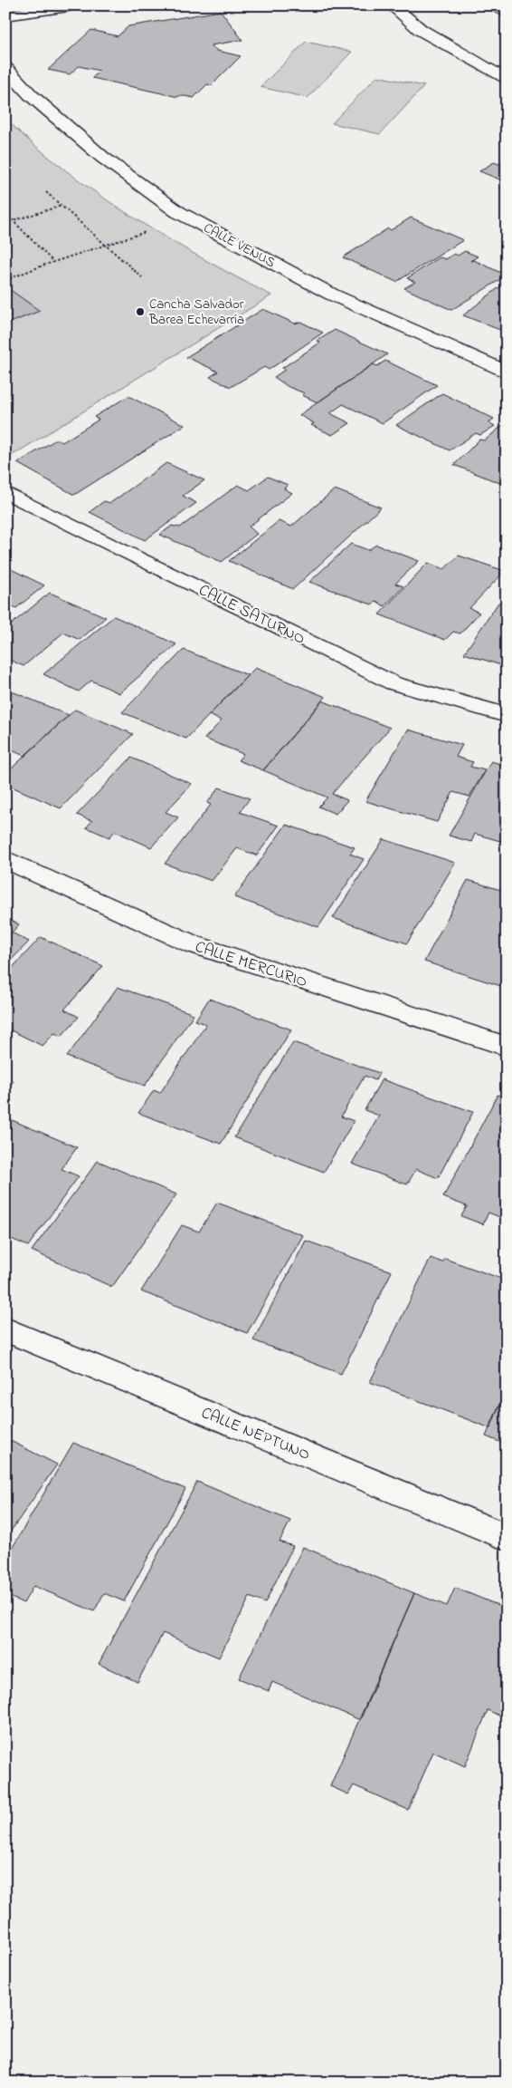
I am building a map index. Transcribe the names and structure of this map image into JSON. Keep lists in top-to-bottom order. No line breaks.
{"streets":{"street":["CALLE VENUS","CALLE SATURNO","CALLE MERCURIO","CALLE NEPTUNO"]},"places":["Cancha Salvador Barea Echevarría"]}
